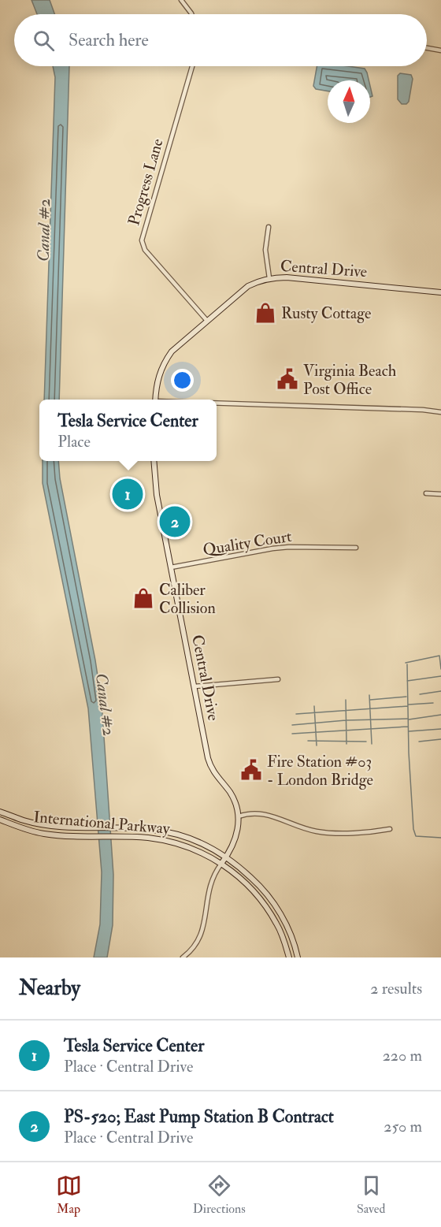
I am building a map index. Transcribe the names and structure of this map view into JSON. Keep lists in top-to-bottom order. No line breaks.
{"streets":{"street":["Progress Lane","Central Drive","Quality Court","International Parkway"]},"crossings":[["Progress Lane","Central Drive"],["Central Drive","Quality Court"],["Central Drive","International Parkway"]],"water":["Canal #2"],"places":{"shop":["Rusty Cottage","Caliber Collision"],"public building":["Virginia Beach Post Office","Fire Station #03 - London Bridge"]},"north":"top","page":{"search":"Search here","popup":["Tesla Service Center","Place"],"pins":["1","2"],"heading":["Nearby","2 results"],"list":[{"mark":"1","name":"Tesla Service Center","note":"Place · Central Drive","value":"220 m"},{"mark":"2","name":"PS-520; East Pump Station B Contract","note":"Place · Central Drive","value":"250 m"}],"nav":["Map","Directions","Saved"]}}
